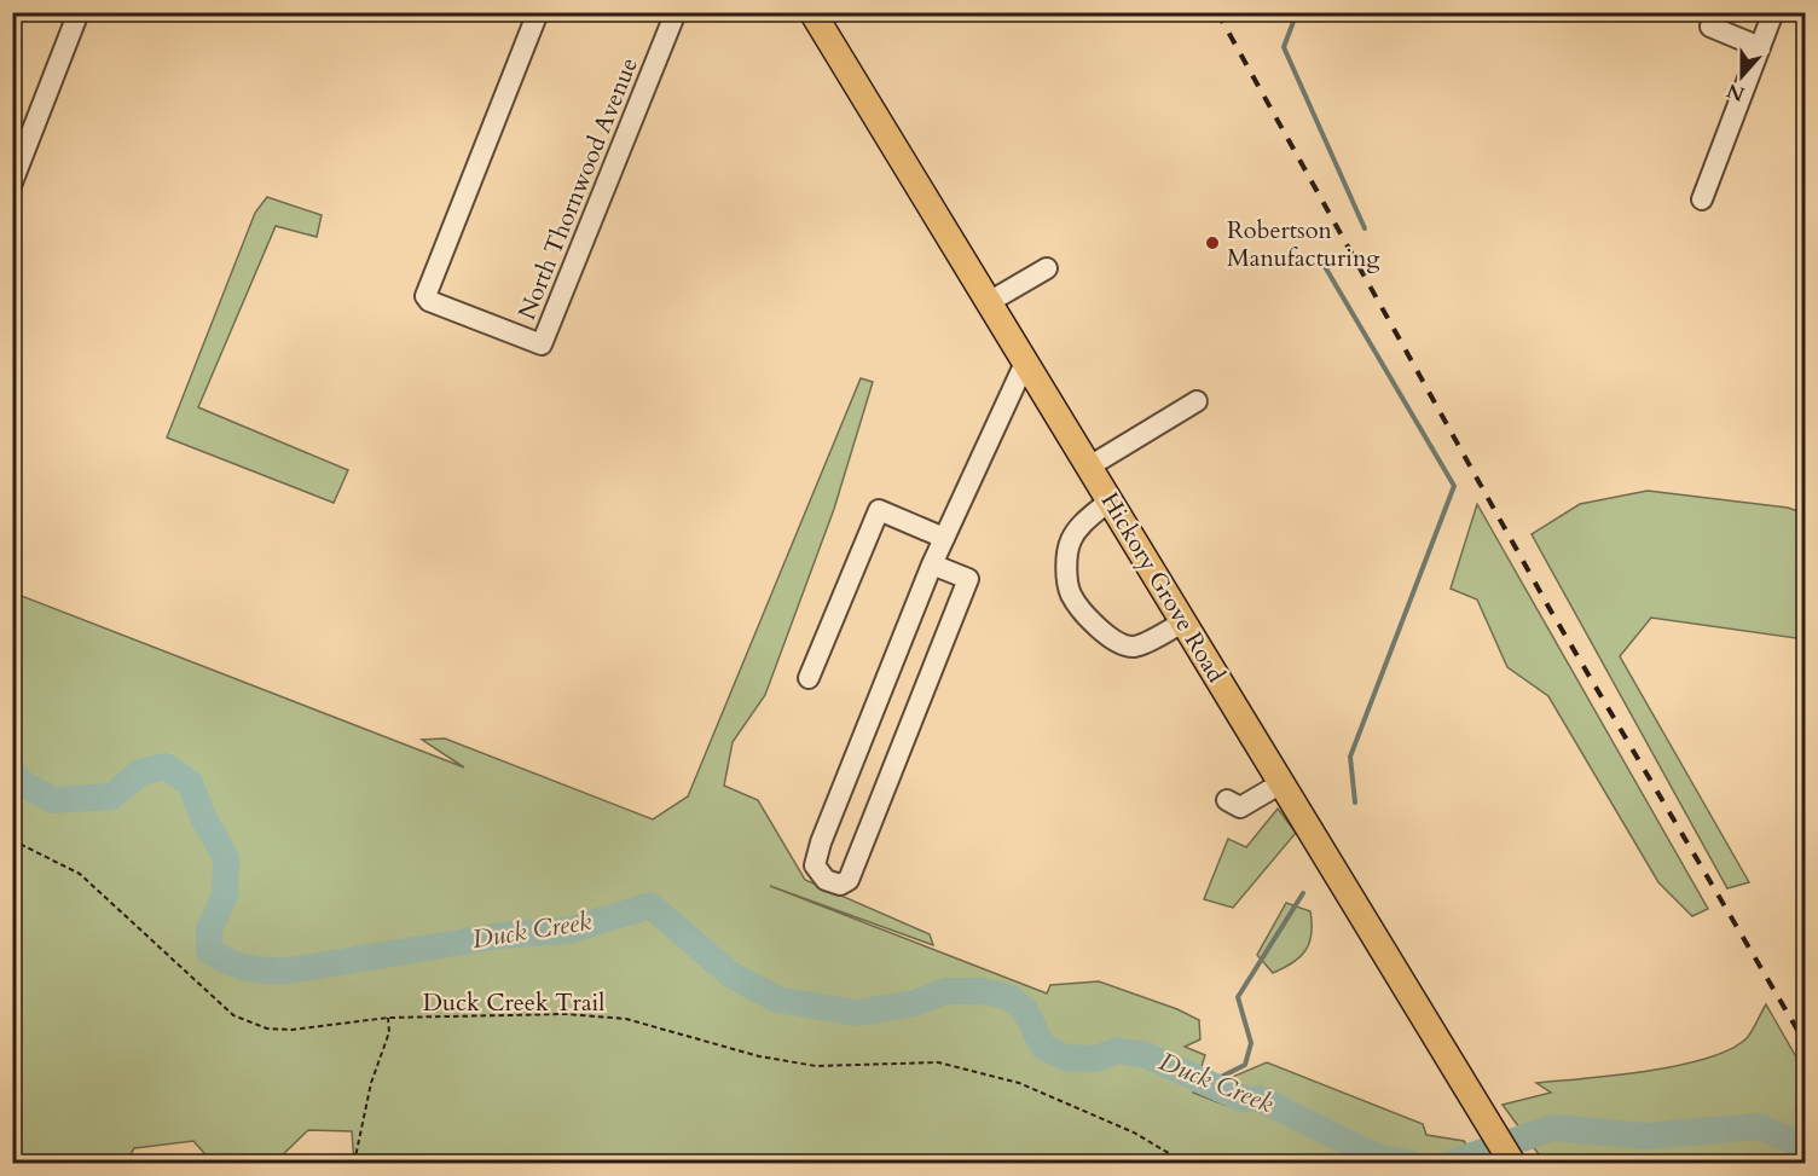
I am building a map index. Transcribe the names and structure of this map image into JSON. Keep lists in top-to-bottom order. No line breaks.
{"streets":{"main road":["Hickory Grove Road"],"street":["North Thornwood Avenue"],"path":["Duck Creek Trail"]},"water":["Duck Creek"],"places":["Robertson Manufacturing"],"north":"bottom"}
